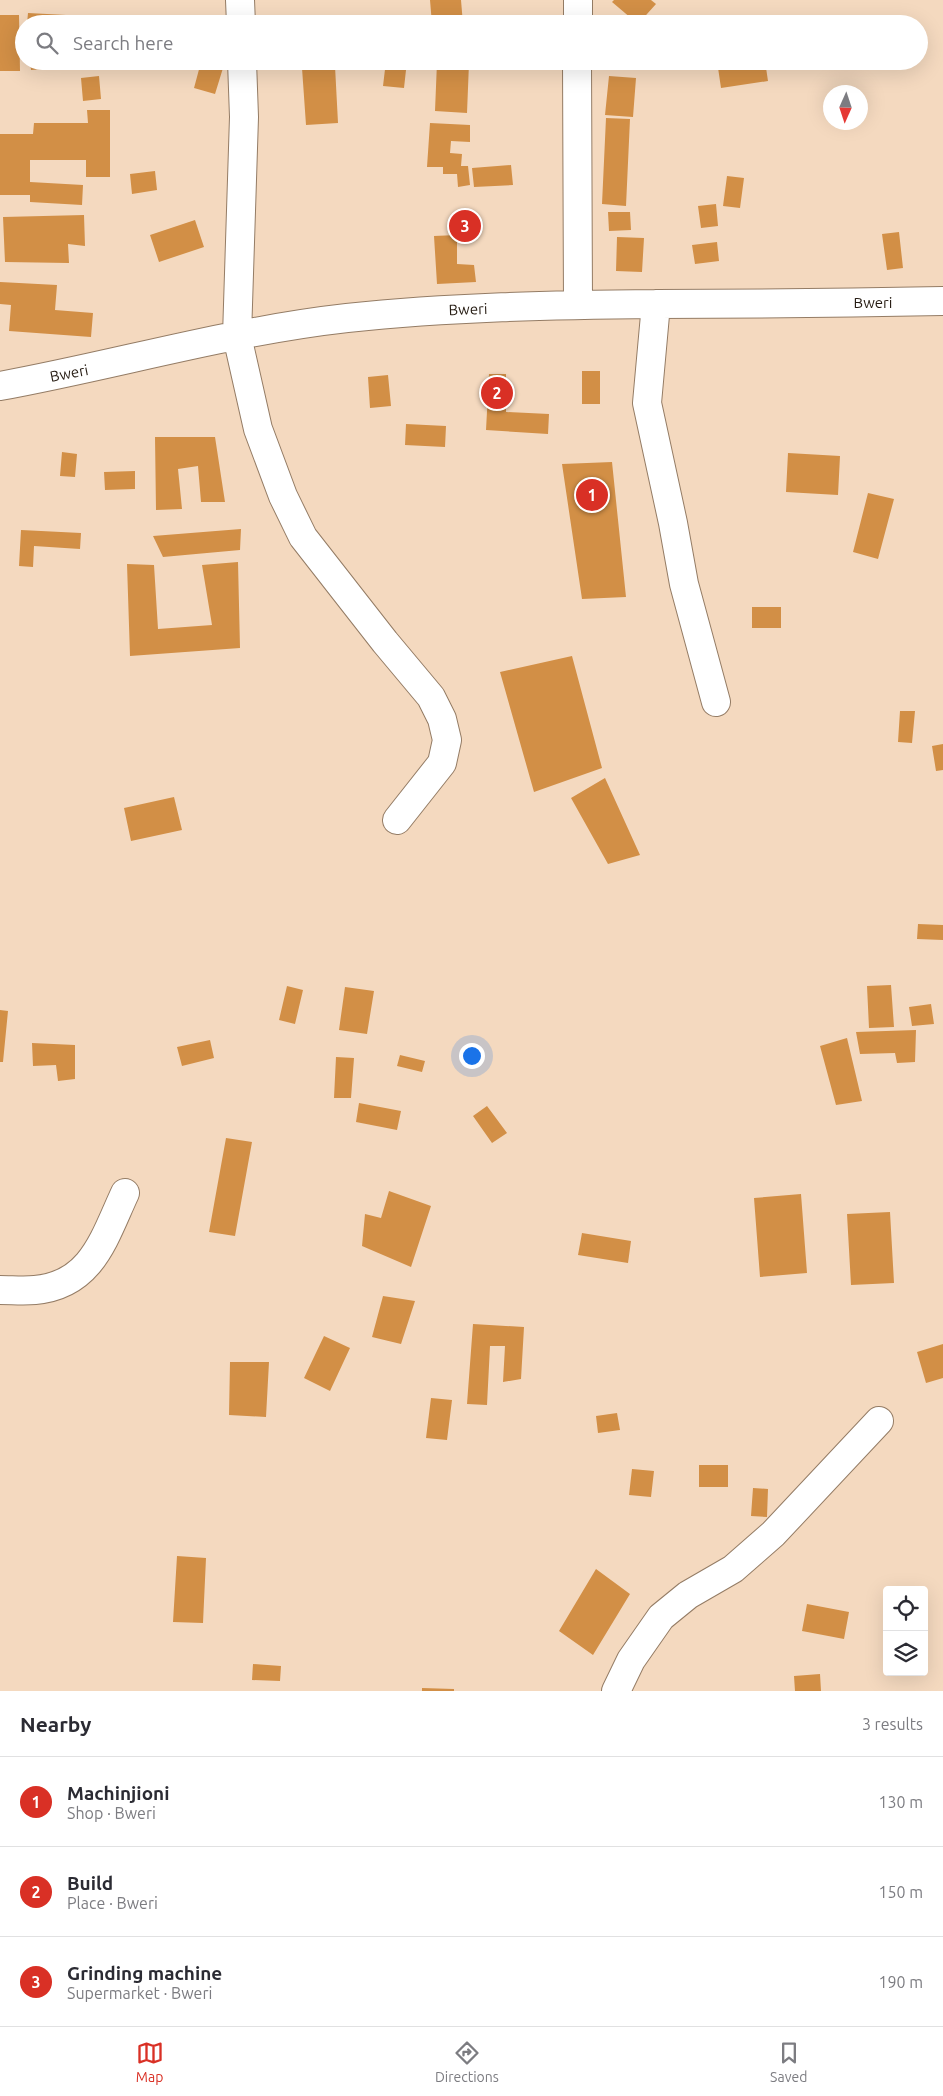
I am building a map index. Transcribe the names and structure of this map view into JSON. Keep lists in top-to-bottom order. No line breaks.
{"streets":{"street":["Bweri"]},"north":"bottom","page":{"search":"Search here","pins":["3","2","1"],"heading":["Nearby","3 results"],"list":[{"mark":"1","name":"Machinjioni","note":"Shop · Bweri","value":"130 m"},{"mark":"2","name":"Build","note":"Place · Bweri","value":"150 m"},{"mark":"3","name":"Grinding machine","note":"Supermarket · Bweri","value":"190 m"}],"nav":["Map","Directions","Saved"]}}
